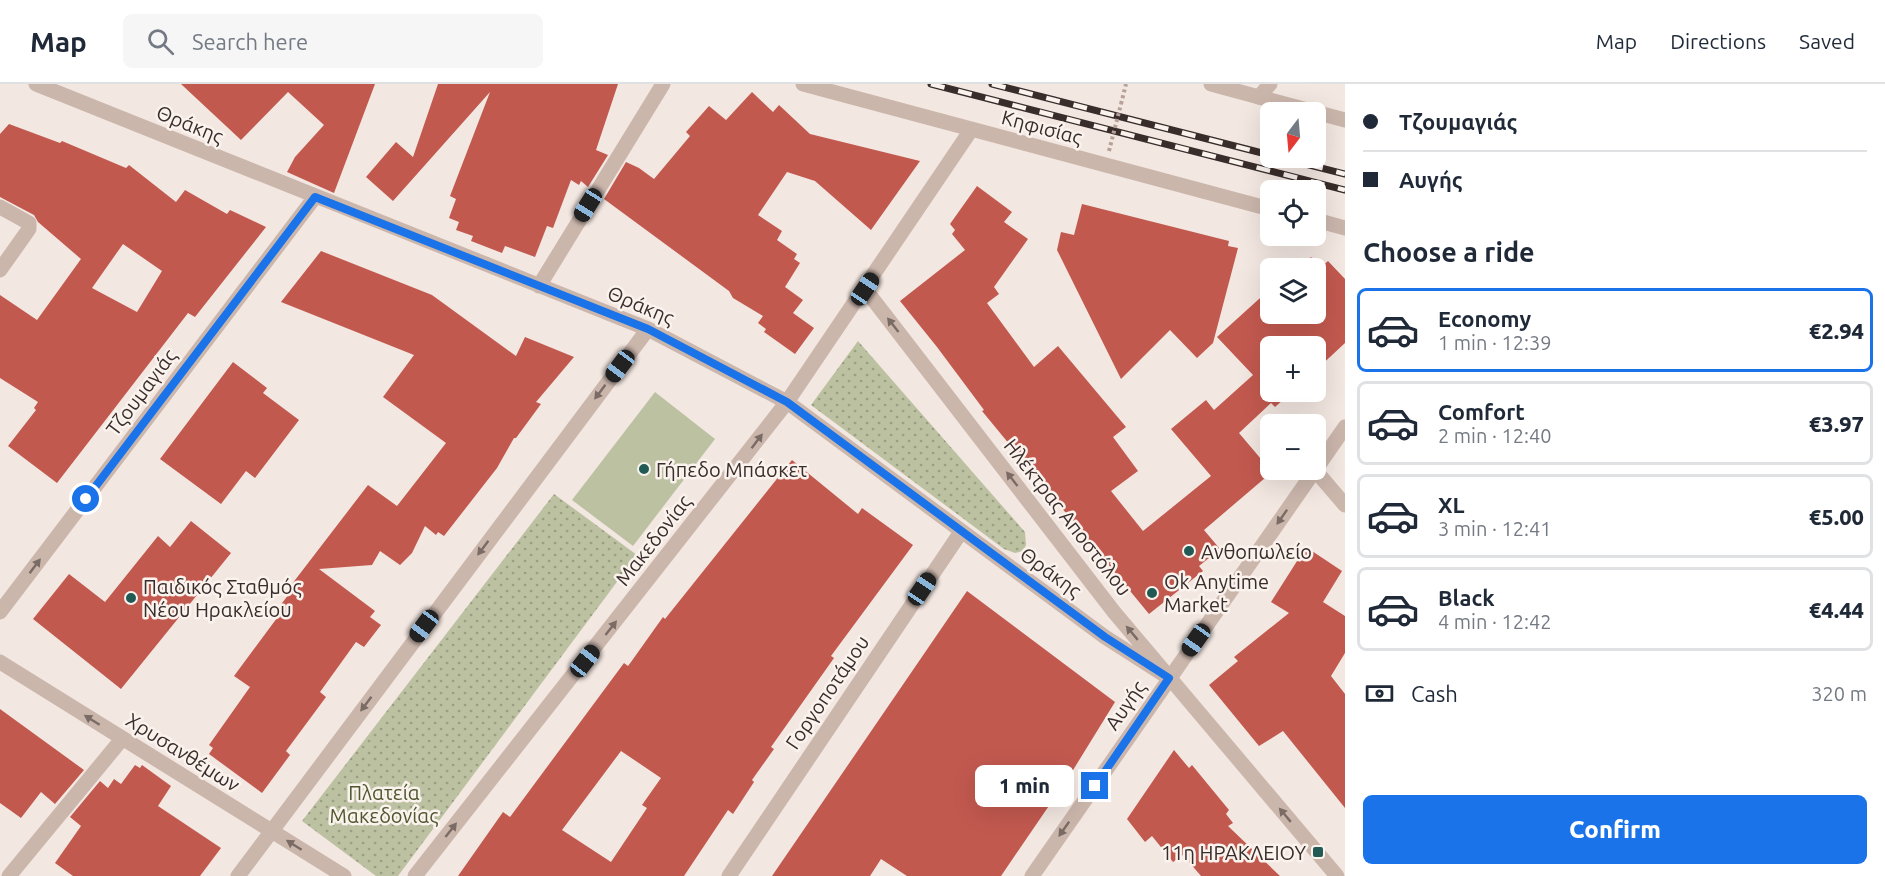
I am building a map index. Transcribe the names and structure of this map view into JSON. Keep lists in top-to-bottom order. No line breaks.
{"streets":{"street":["Θράκης","Κηφισίας","Τζουμαγιάς","Ηλέκτρας Αποστόλου","Μακεδονίας","Γοργοποτάμου","Αυγής","Χρυσανθέμων"]},"crossings":[["Θράκης","Τζουμαγιάς"],["Θράκης","Ηλέκτρας Αποστόλου"],["Θράκης","Μακεδονίας"],["Θράκης","Γοργοποτάμου"],["Θράκης","Αυγής"],["Κηφισίας","Μακεδονίας"],["Ηλέκτρας Αποστόλου","Μακεδονίας"],["Ηλέκτρας Αποστόλου","Αυγής"]],"one_way":["Τζουμαγιάς","Ηλέκτρας Αποστόλου","Μακεδονίας","Αυγής","Χρυσανθέμων"],"parks":["Πλατεία Μακεδονίας"],"places":{"other":["Γήπεδο Μπάσκετ","Ανθοπωλείο","Ok Anytime Market","Παιδικός Σταθμός Νέου Ηρακλείου"],"transit":["11η ΗΡΑΚΛΕΙΟΥ"]},"north":"bottom","page":{"header":"Map","search":"Search here","nav":["Map","Directions","Saved"],"banner":["Τζουμαγιάς","Αυγής"],"map_buttons":["+","−"],"heading":"Choose a ride","list":[{"name":"Economy","note":"1 min · 12:39","value":"€2.94"},{"name":"Comfort","note":"2 min · 12:40","value":"€3.97"},{"name":"XL","note":"3 min · 12:41","value":"€5.00"},{"name":"Black","note":"4 min · 12:42","value":"€4.44"}],"pay":["Cash","320 m"],"bubble":"1 min","buttons":"Confirm"}}
